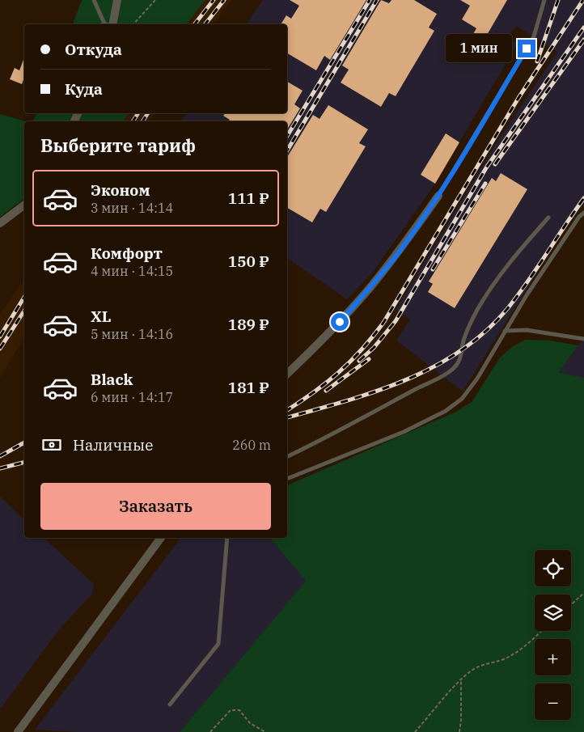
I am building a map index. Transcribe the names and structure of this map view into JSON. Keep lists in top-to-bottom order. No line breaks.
{"page":{"banner":["Откуда","Куда"],"bubble":"1 мин","heading":"Выберите тариф","list":[{"name":"Эконом","note":"3 мин · 14:14","value":"111 ₽"},{"name":"Комфорт","note":"4 мин · 14:15","value":"150 ₽"},{"name":"XL","note":"5 мин · 14:16","value":"189 ₽"},{"name":"Black","note":"6 мин · 14:17","value":"181 ₽"}],"pay":["Наличные","260 m"],"buttons":"Заказать","map_buttons":["+","−"]}}
